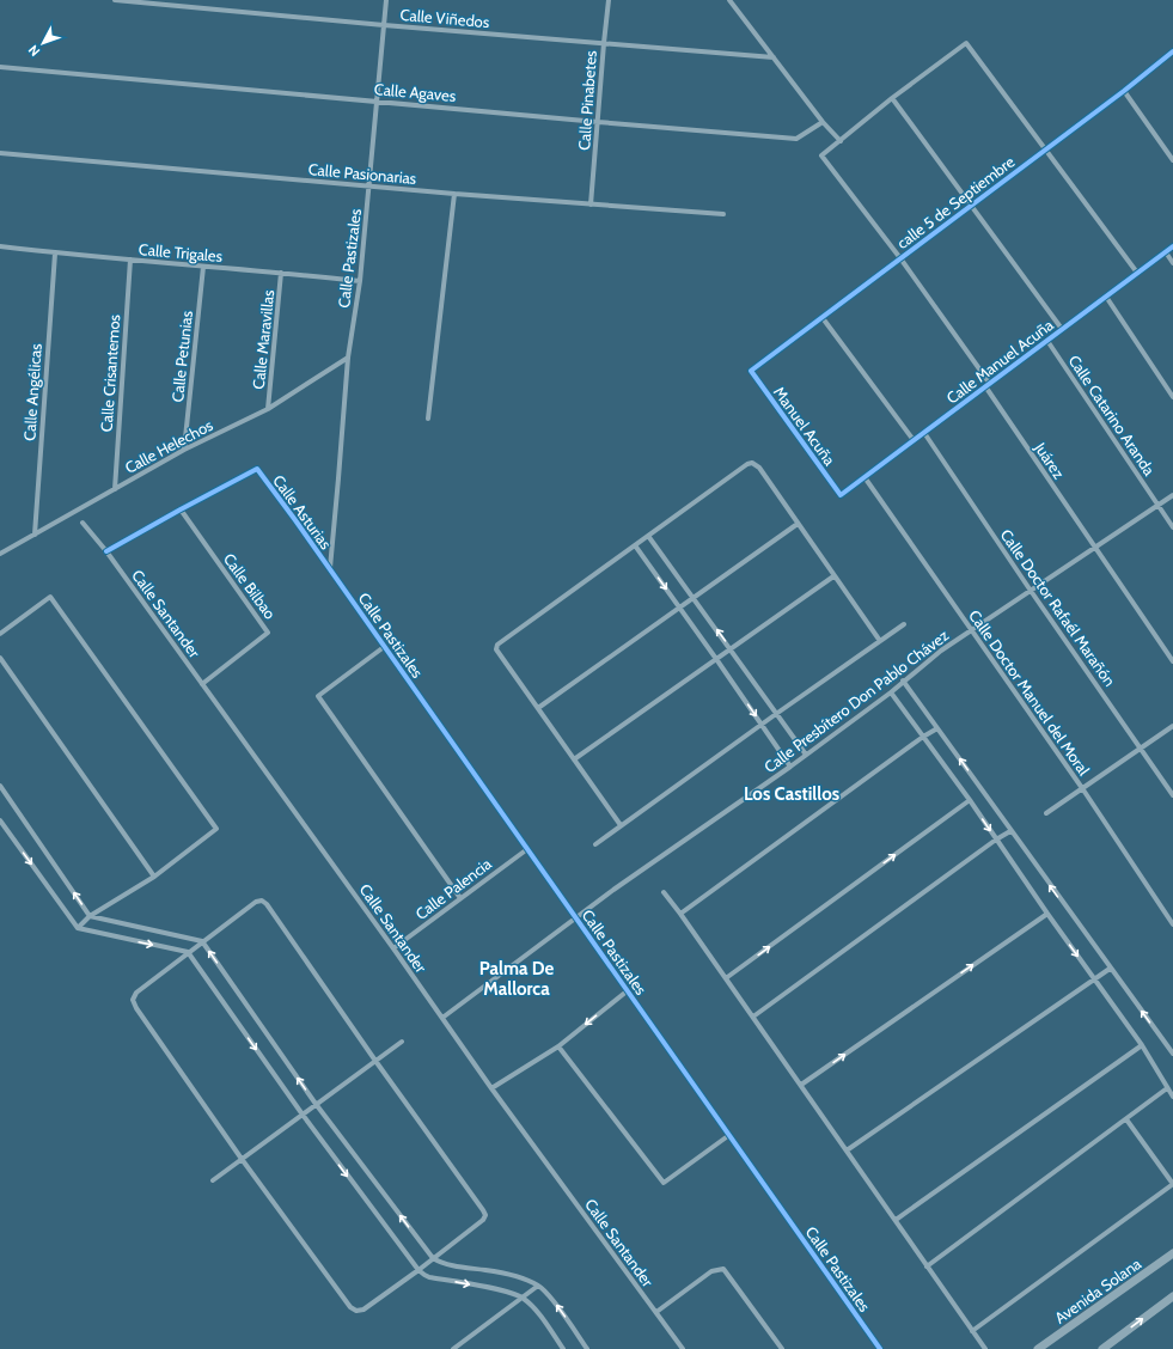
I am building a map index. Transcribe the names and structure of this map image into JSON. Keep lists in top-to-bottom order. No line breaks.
{"streets":{"street":["Calle Viñedos","Calle Agaves","Calle Pinabetes","Calle Pasionarias","calle 5 de Septiembre","Calle Trigales","Calle Pastizales","Calle Maravillas","Calle Petunias","Calle Manuel Acuña","Calle Crisantemos","Calle Angélicas","Calle Catarino Aranda","Manuel Acuña","Calle Helechos","Juárez","Calle Asturias","Calle Bilbao","Calle Doctor Rafaél Marañón","Calle Santander","Calle Doctor Manuel del Moral","Calle Presbítero Don Pablo Chávez","Calle Palencia","Avenida Solana"]},"crossings":[["Calle Viñedos","Calle Pinabetes"],["Calle Viñedos","Calle Pastizales"],["Calle Agaves","Calle Pinabetes"],["Calle Agaves","Calle Pastizales"],["Calle Pinabetes","Calle Pasionarias"],["Calle Pasionarias","Calle Pastizales"],["calle 5 de Septiembre","Manuel Acuña"],["calle 5 de Septiembre","Juárez"],["Calle Trigales","Calle Pastizales"],["Calle Trigales","Calle Maravillas"],["Calle Trigales","Calle Petunias"],["Calle Trigales","Calle Crisantemos"],["Calle Trigales","Calle Angélicas"],["Calle Pastizales","Calle Helechos"],["Calle Pastizales","Calle Asturias"],["Calle Pastizales","Calle Presbítero Don Pablo Chávez"],["Calle Pastizales","Calle Palencia"],["Calle Maravillas","Calle Helechos"],["Calle Petunias","Calle Helechos"],["Calle Manuel Acuña","Calle Catarino Aranda"],["Calle Manuel Acuña","Manuel Acuña"],["Calle Manuel Acuña","Juárez"],["Calle Manuel Acuña","Calle Doctor Rafaél Marañón"],["Calle Manuel Acuña","Calle Doctor Manuel del Moral"],["Calle Crisantemos","Calle Helechos"],["Calle Angélicas","Calle Helechos"],["Calle Catarino Aranda","Calle Presbítero Don Pablo Chávez"],["Juárez","Calle Presbítero Don Pablo Chávez"],["Calle Asturias","Calle Bilbao"],["Calle Bilbao","Calle Santander"],["Calle Doctor Rafaél Marañón","Calle Presbítero Don Pablo Chávez"],["Calle Santander","Calle Presbítero Don Pablo Chávez"],["Calle Santander","Calle Palencia"],["Calle Doctor Manuel del Moral","Calle Presbítero Don Pablo Chávez"]],"districts":["Los Castillos","Palma De Mallorca"],"north":"bottom left"}
